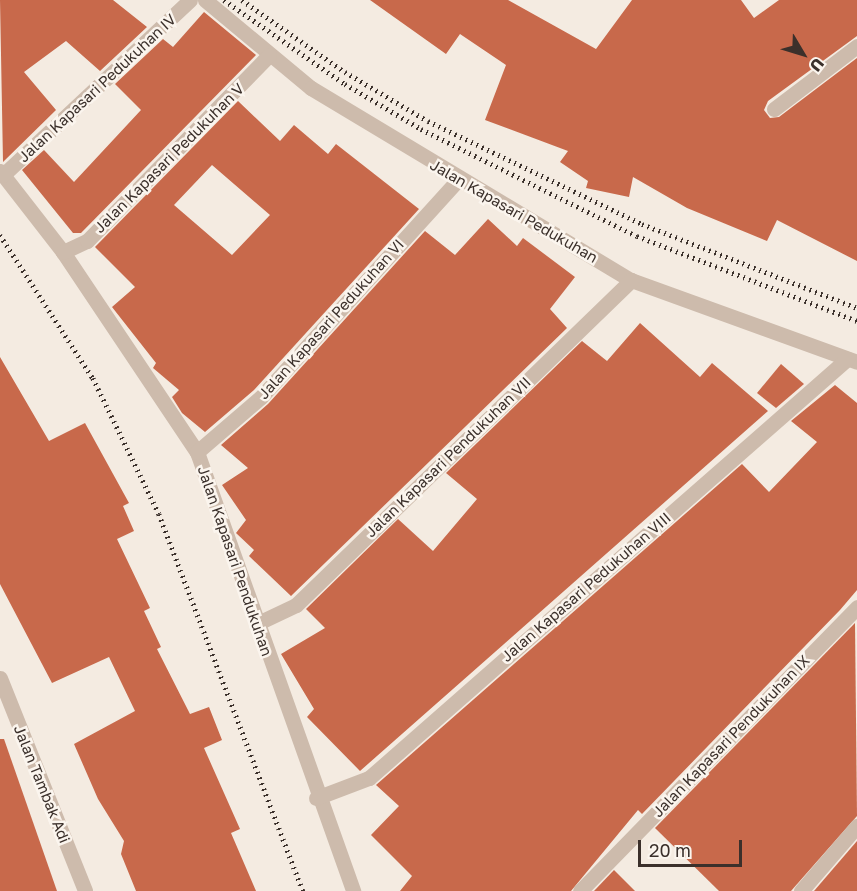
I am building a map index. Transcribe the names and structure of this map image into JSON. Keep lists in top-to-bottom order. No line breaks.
{"streets":{"street":["Jalan Kapasari Pedukuhan IV","Jalan Kapasari Pedukuhan V","Jalan Kapasari Pedukuhan","Jalan Kapasari Pedukuhan VI","Jalan Kapasari Pendukuhan VII","Jalan Kapasari Pendukuhan","Jalan Kapasari Pedukuhan VIII","Jalan Kapasari Pendukuhan IX","Jalan Tambak Adi"]},"crossings":[["Jalan Kapasari Pedukuhan IV","Jalan Kapasari Pendukuhan"],["Jalan Kapasari Pedukuhan V","Jalan Kapasari Pedukuhan"],["Jalan Kapasari Pedukuhan V","Jalan Kapasari Pendukuhan"],["Jalan Kapasari Pedukuhan","Jalan Kapasari Pedukuhan VI"],["Jalan Kapasari Pedukuhan","Jalan Kapasari Pendukuhan VII"],["Jalan Kapasari Pedukuhan","Jalan Kapasari Pedukuhan VIII"],["Jalan Kapasari Pedukuhan VI","Jalan Kapasari Pendukuhan"],["Jalan Kapasari Pendukuhan VII","Jalan Kapasari Pendukuhan"],["Jalan Kapasari Pendukuhan","Jalan Kapasari Pedukuhan VIII"]],"scale_bar":"20 m","north":"bottom right"}
